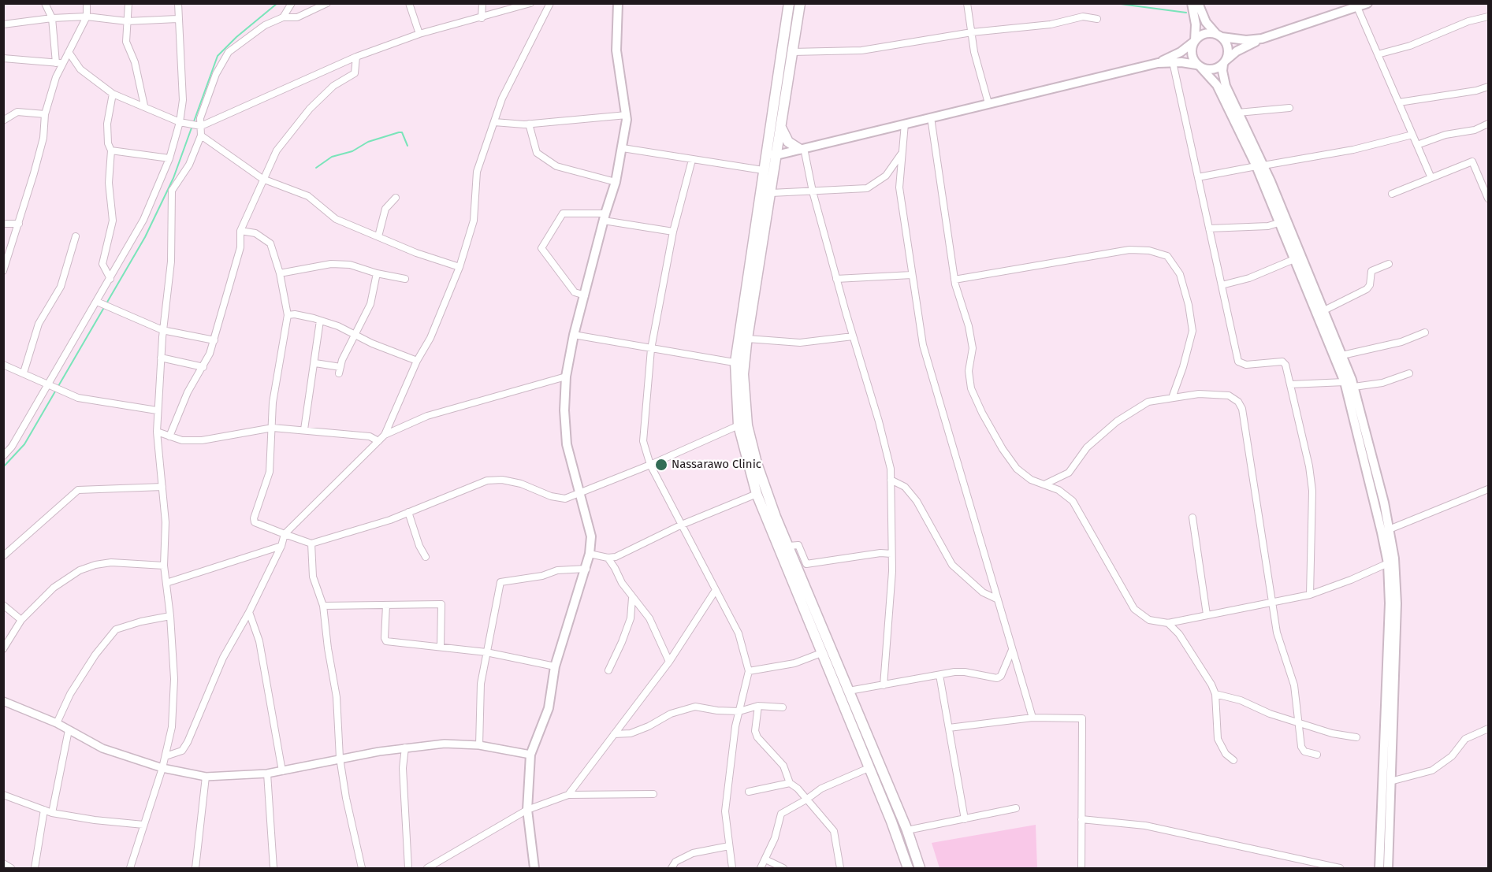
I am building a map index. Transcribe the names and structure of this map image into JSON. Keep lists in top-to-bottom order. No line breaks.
{"places":["Nassarawo Clinic"]}
